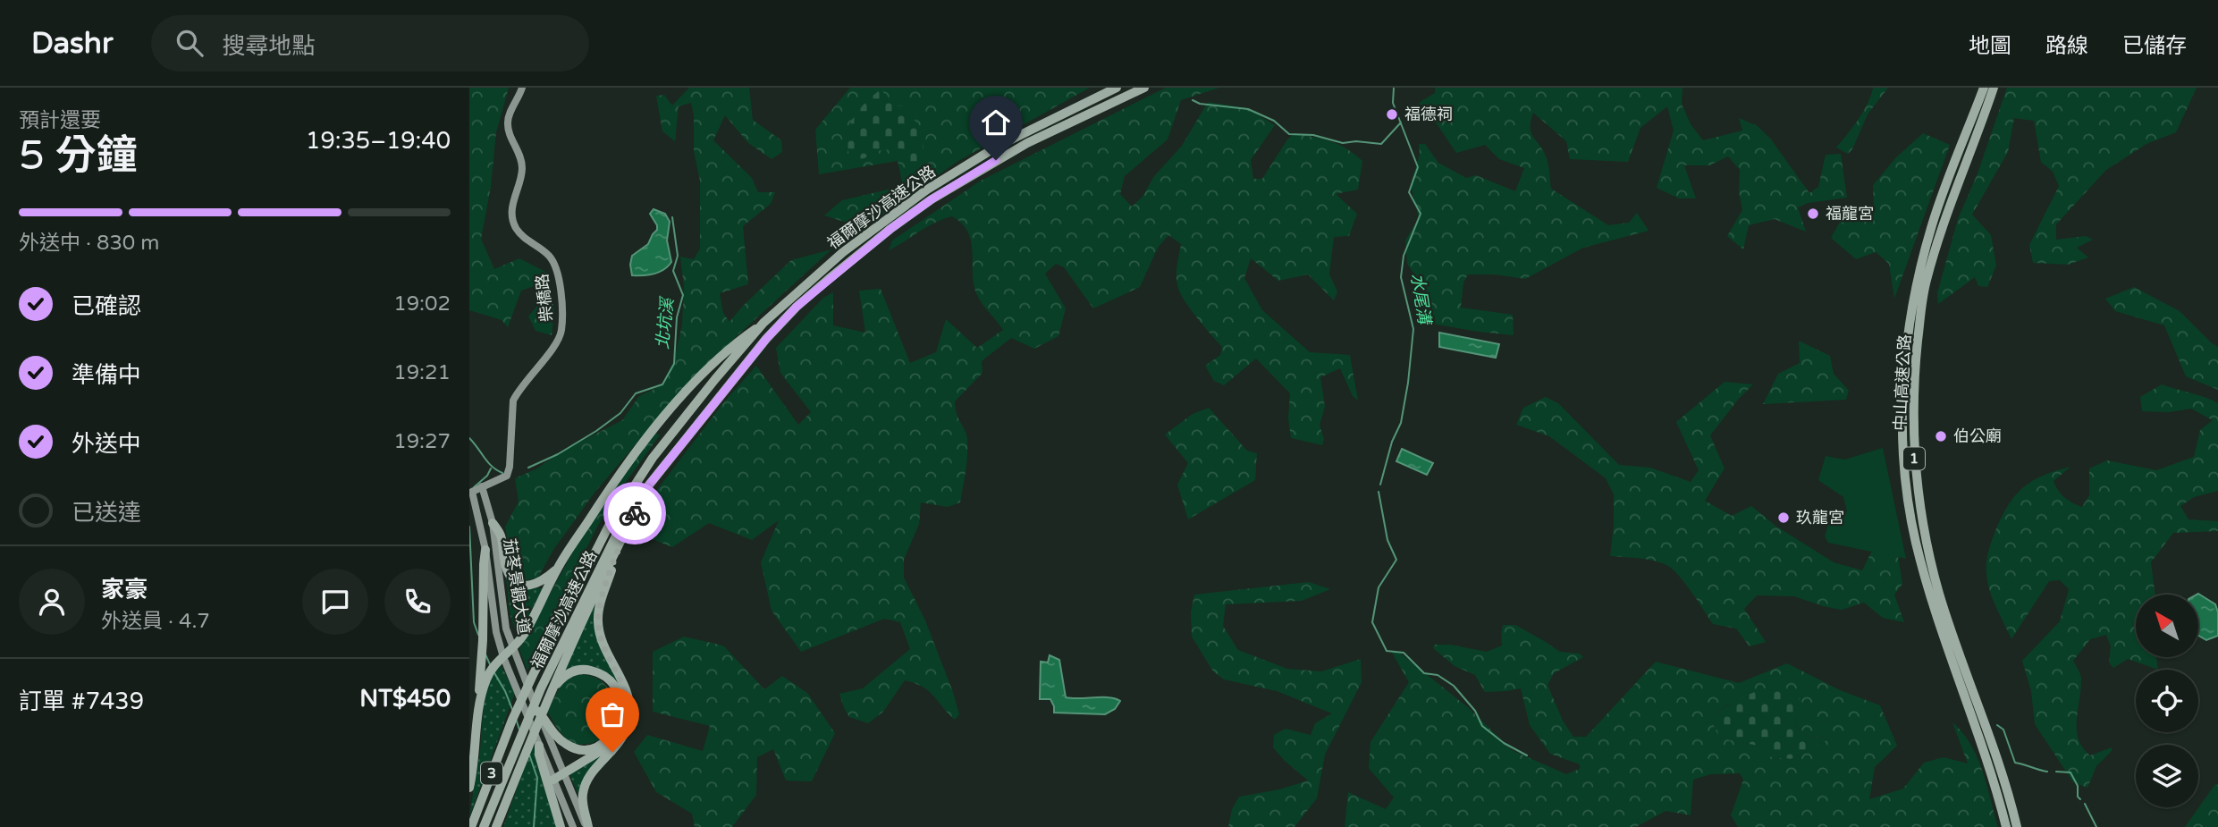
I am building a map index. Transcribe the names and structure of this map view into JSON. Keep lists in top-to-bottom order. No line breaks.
{"streets":{"highway":["福爾摩沙高速公路","中山高速公路","1","3"],"main road":["柴橋路","茄苳景觀大道"]},"crossings":[["柴橋路","茄苳景觀大道"]],"water":["水尾溝","北坑溪"],"places":["福德祠","福龍宮","伯公廟","玖龍宮"],"north":"top left","page":{"header":"Dashr","search":"搜尋地點","nav":["地圖","路線","已儲存"],"heading":["5 分鐘","預計還要","19:35–19:40"],"panel":["家豪","外送員 · 4.7","訂單 #7439","NT$450"],"bar":"外送中 · 830 m","list":[["已確認","19:02"],["準備中","19:21"],["外送中","19:27"],"已送達"]}}
